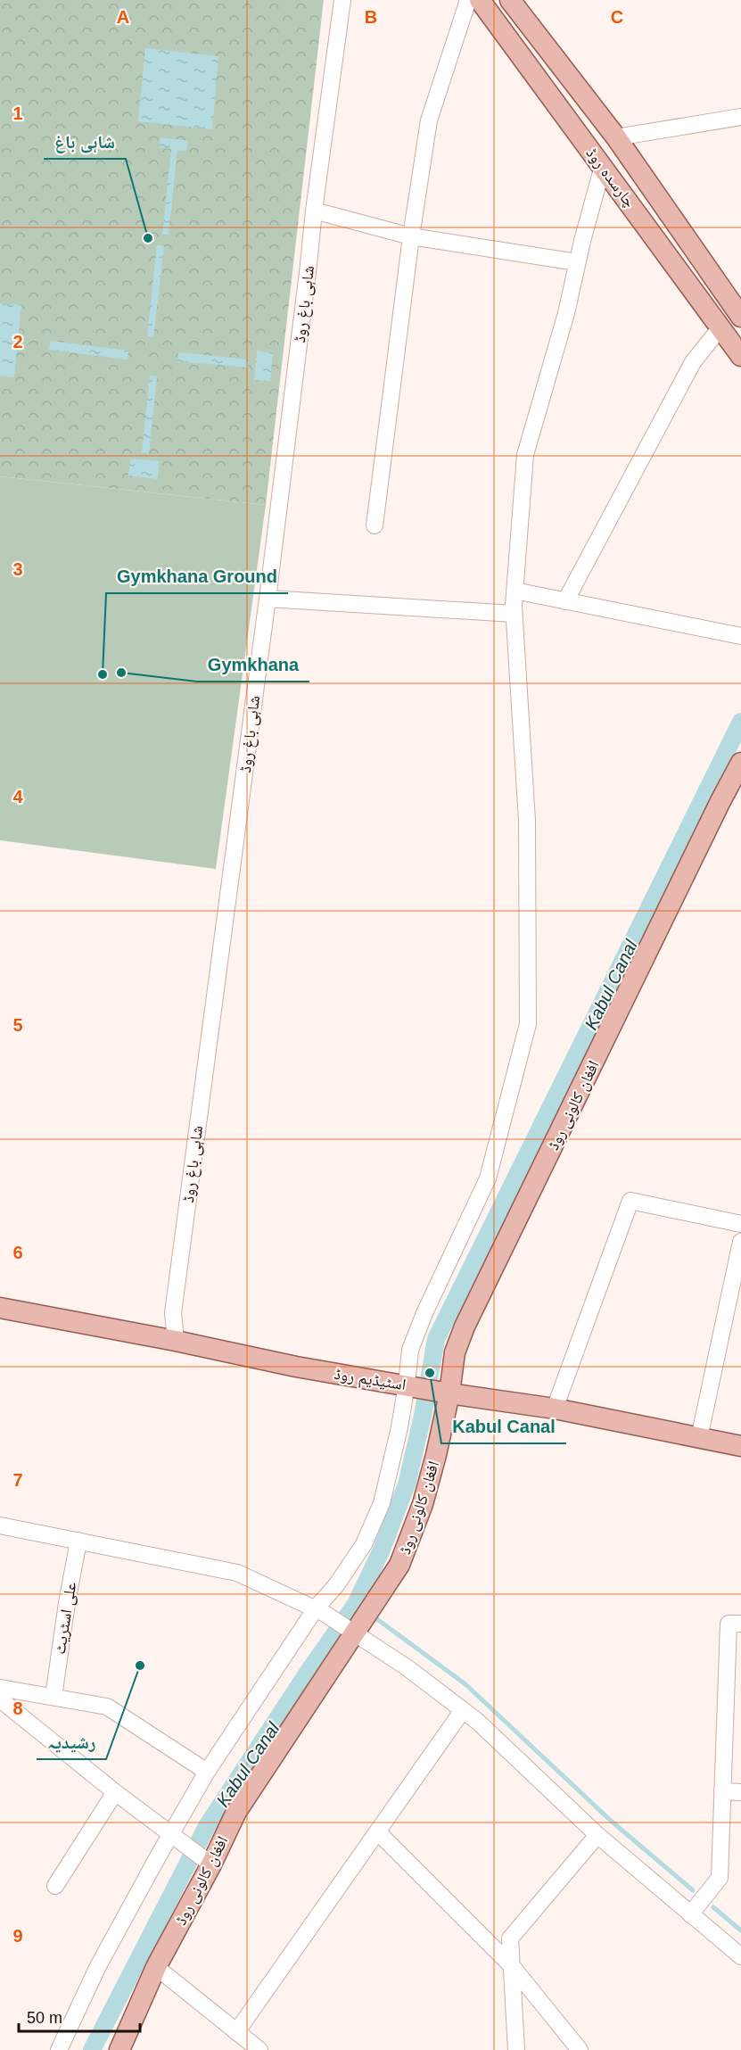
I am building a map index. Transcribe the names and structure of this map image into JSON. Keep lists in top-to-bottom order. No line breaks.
{"streets":{"main road":["چارسدہ روڈ","افغان کالونی روڈ","اسٹیڈیم روڈ"],"street":["شاہی باغ روڈ","علی اسٹریٹ"]},"crossings":[["شاہی باغ روڈ","اسٹیڈیم روڈ"],["افغان کالونی روڈ","اسٹیڈیم روڈ"]],"water":["Kabul Canal"],"places":["شاہی باغ","Gymkhana","Gymkhana Ground","Kabul Canal","رشیدیہ"],"scale_bar":"50 m","grid":{"columns":["A","B","C"],"rows":["1","2","3","4","5","6","7","8","9"]}}
